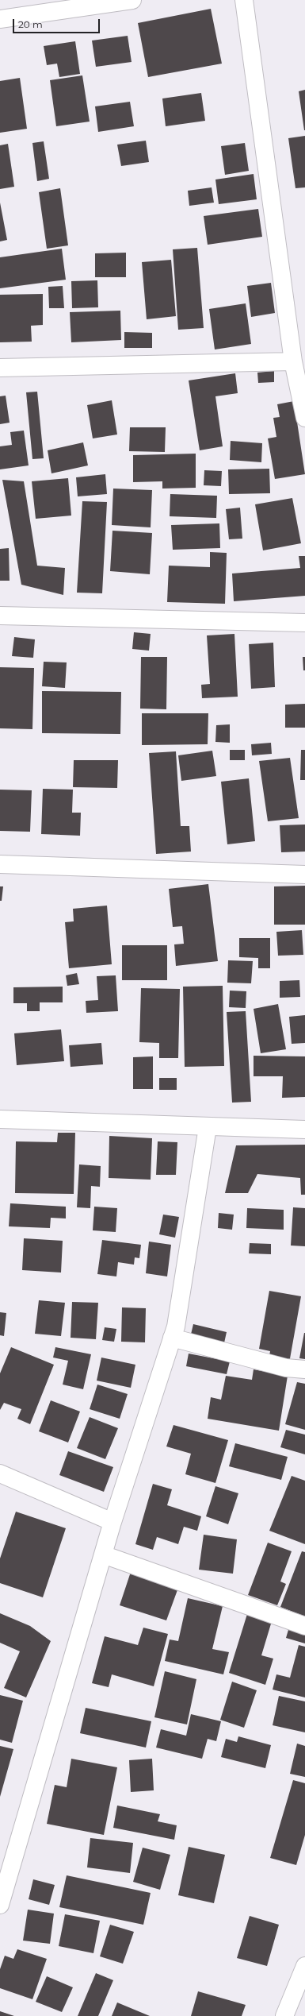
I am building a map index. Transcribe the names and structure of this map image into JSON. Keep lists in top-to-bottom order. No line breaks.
{"scale_bar":"20 m"}
